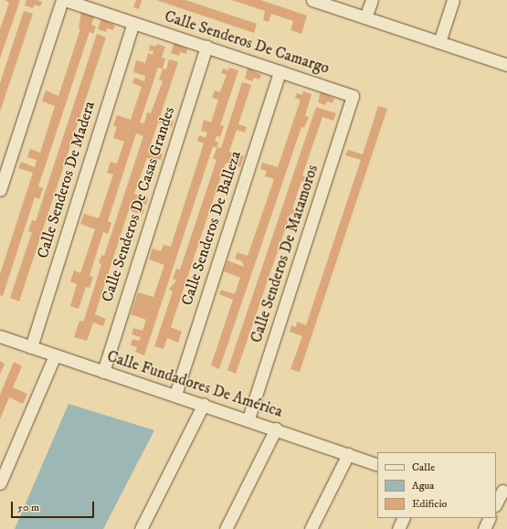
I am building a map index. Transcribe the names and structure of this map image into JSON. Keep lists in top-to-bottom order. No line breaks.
{"streets":{"street":["Calle Senderos De Camargo","Calle Senderos De Madera","Calle Senderos De Casas Grandes","Calle Senderos De Balleza","Calle Senderos De Matamoros","Calle Fundadores De América"]},"crossings":[["Calle Senderos De Camargo","Calle Senderos De Madera"],["Calle Senderos De Camargo","Calle Senderos De Casas Grandes"],["Calle Senderos De Camargo","Calle Senderos De Balleza"],["Calle Senderos De Camargo","Calle Senderos De Matamoros"],["Calle Senderos De Madera","Calle Fundadores De América"],["Calle Senderos De Casas Grandes","Calle Fundadores De América"],["Calle Senderos De Balleza","Calle Fundadores De América"],["Calle Senderos De Matamoros","Calle Fundadores De América"]],"legend":["Calle","Agua","Edificio"],"scale_bar":"50 m"}
